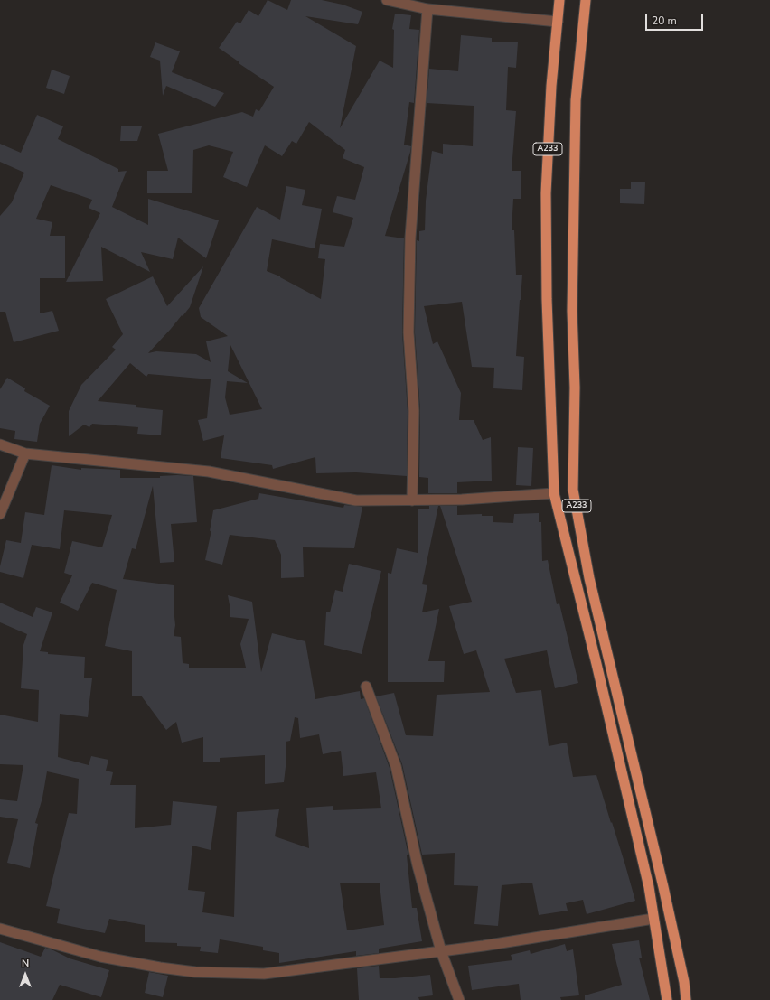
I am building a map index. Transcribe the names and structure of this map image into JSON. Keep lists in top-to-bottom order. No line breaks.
{"streets":{"highway":["A233"]},"scale_bar":"20 m","north":"top"}
